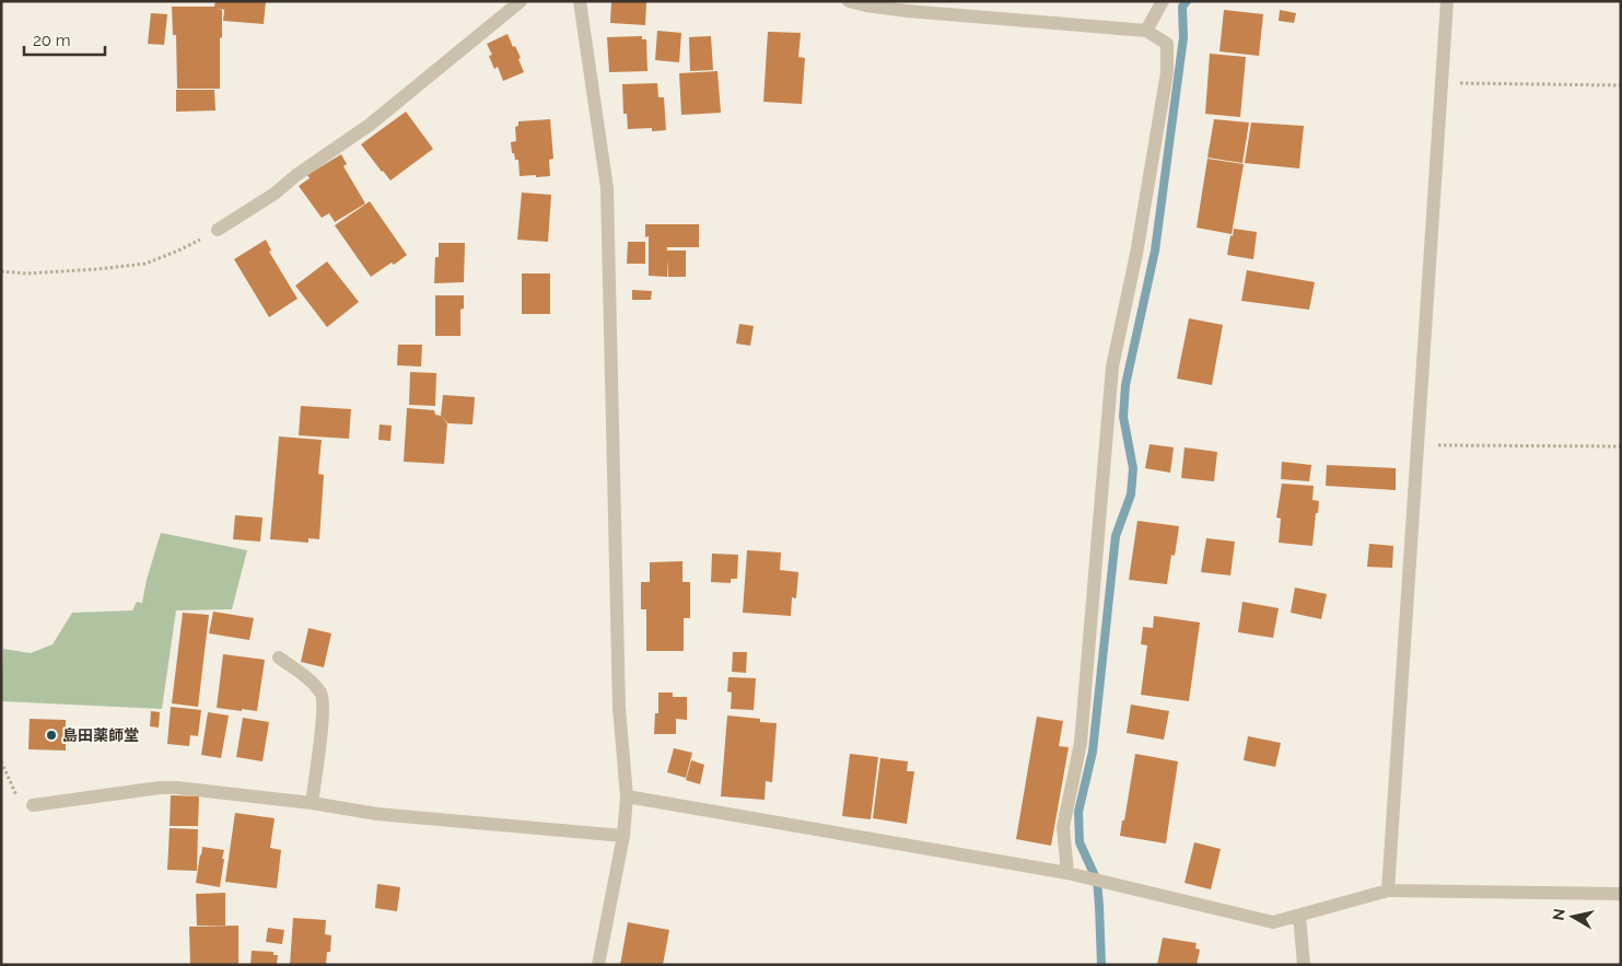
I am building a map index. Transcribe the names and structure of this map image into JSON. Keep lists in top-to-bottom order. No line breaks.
{"places":["島田薬師堂"],"scale_bar":"20 m","north":"left"}
